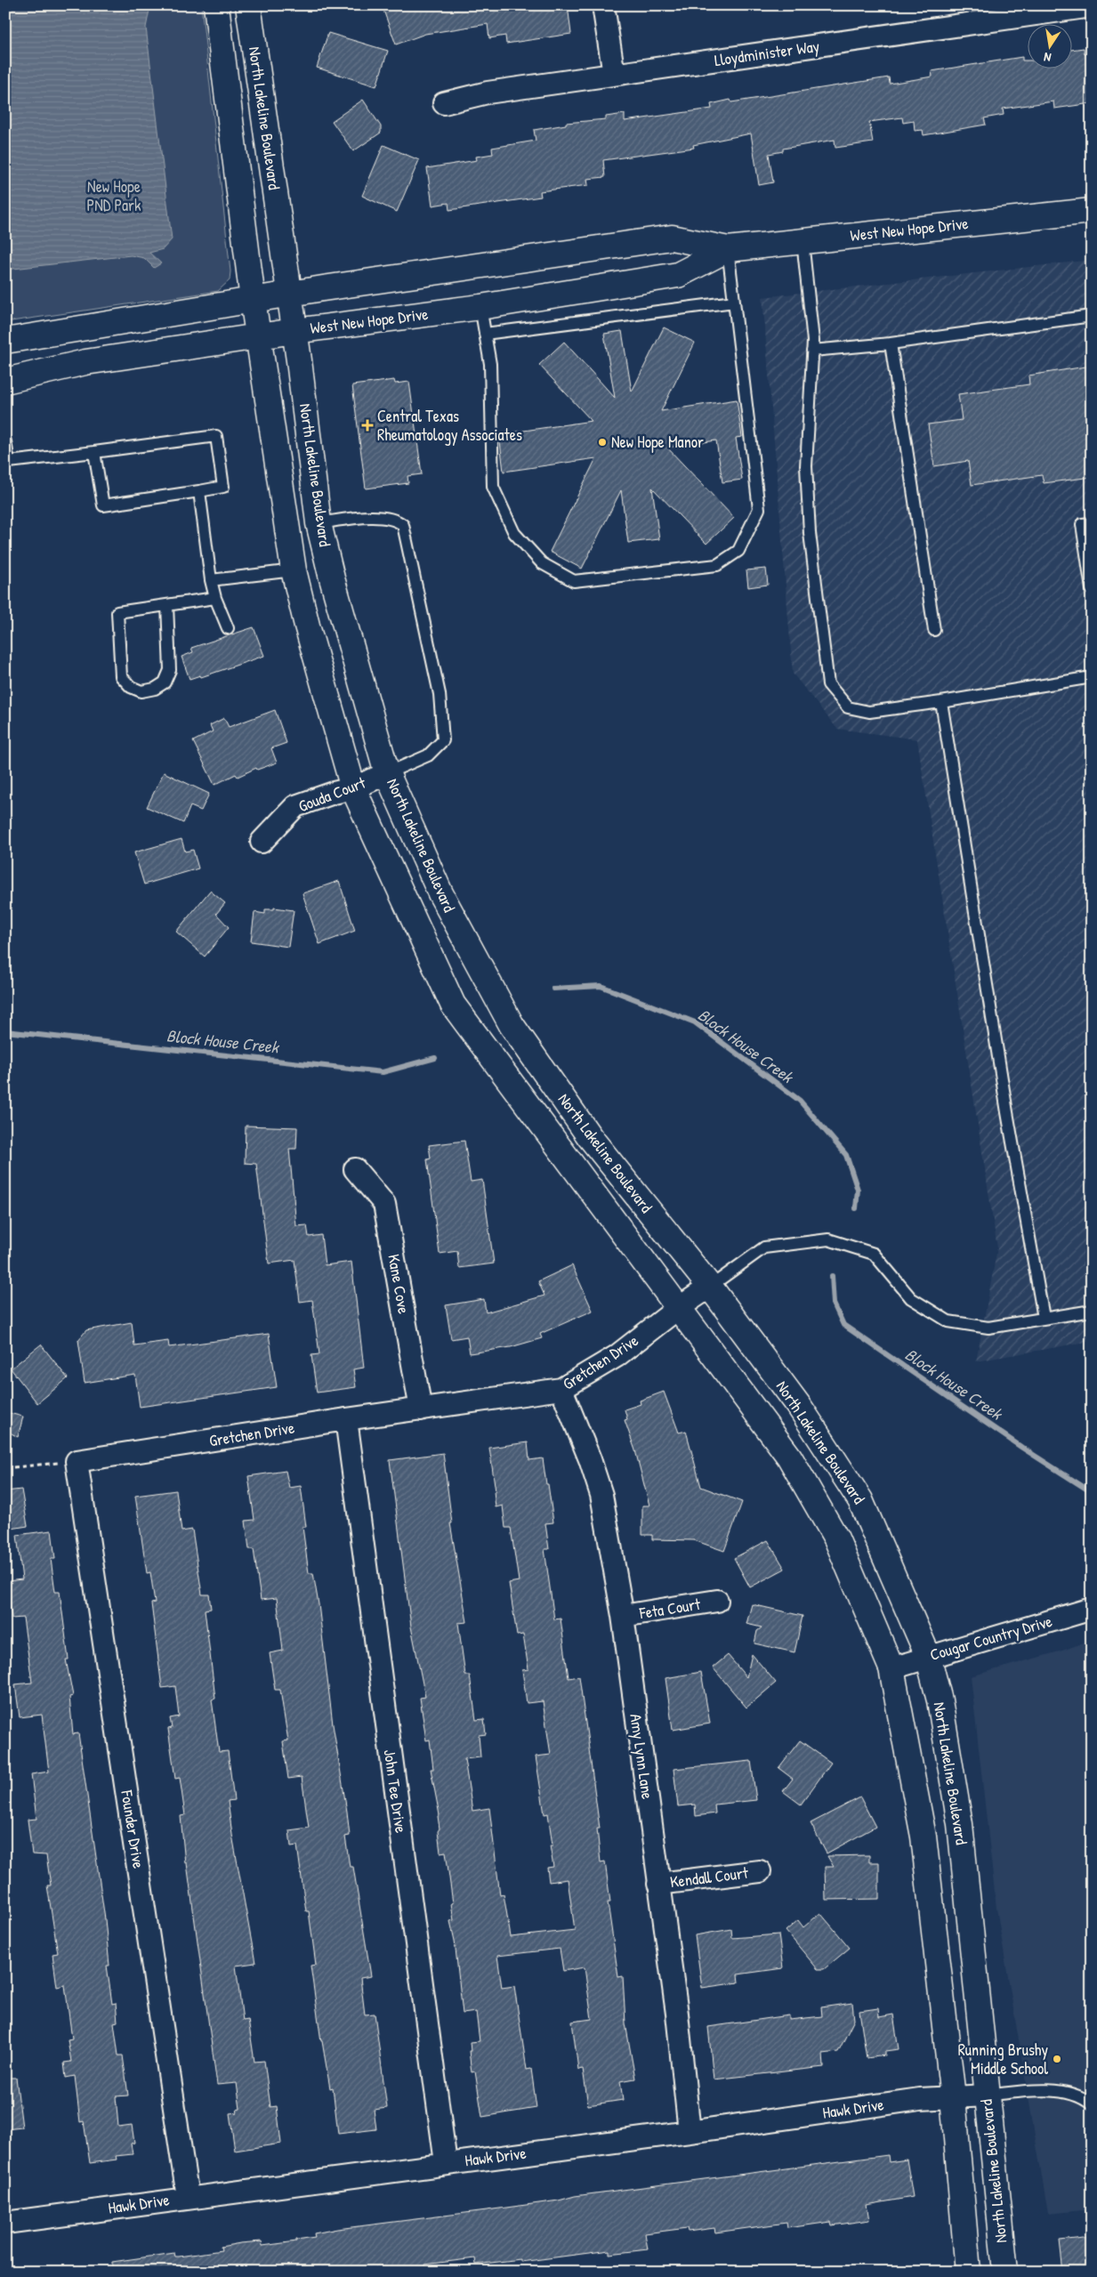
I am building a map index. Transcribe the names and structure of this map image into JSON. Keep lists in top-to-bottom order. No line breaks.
{"streets":{"main road":["North Lakeline Boulevard","West New Hope Drive"],"street":["Lloydminister Way","Gouda Court","Kane Cove","Gretchen Drive","Feta Court","Cougar Country Drive","Amy Lynn Lane","John Tee Drive","Founder Drive","Kendall Court","Hawk Drive"]},"crossings":[["North Lakeline Boulevard","West New Hope Drive"],["North Lakeline Boulevard","Gouda Court"],["North Lakeline Boulevard","Gretchen Drive"],["North Lakeline Boulevard","Cougar Country Drive"],["North Lakeline Boulevard","Hawk Drive"],["Kane Cove","Gretchen Drive"],["Gretchen Drive","Amy Lynn Lane"],["Gretchen Drive","John Tee Drive"],["Gretchen Drive","Founder Drive"],["Feta Court","Amy Lynn Lane"],["Amy Lynn Lane","Kendall Court"],["Amy Lynn Lane","Hawk Drive"],["John Tee Drive","Hawk Drive"],["Founder Drive","Hawk Drive"]],"water":["Block House Creek"],"parks":["New Hope PND Park"],"places":{"health":["Central Texas Rheumatology Associates"],"other":["New Hope Manor","Running Brushy Middle School"]},"north":"bottom"}
